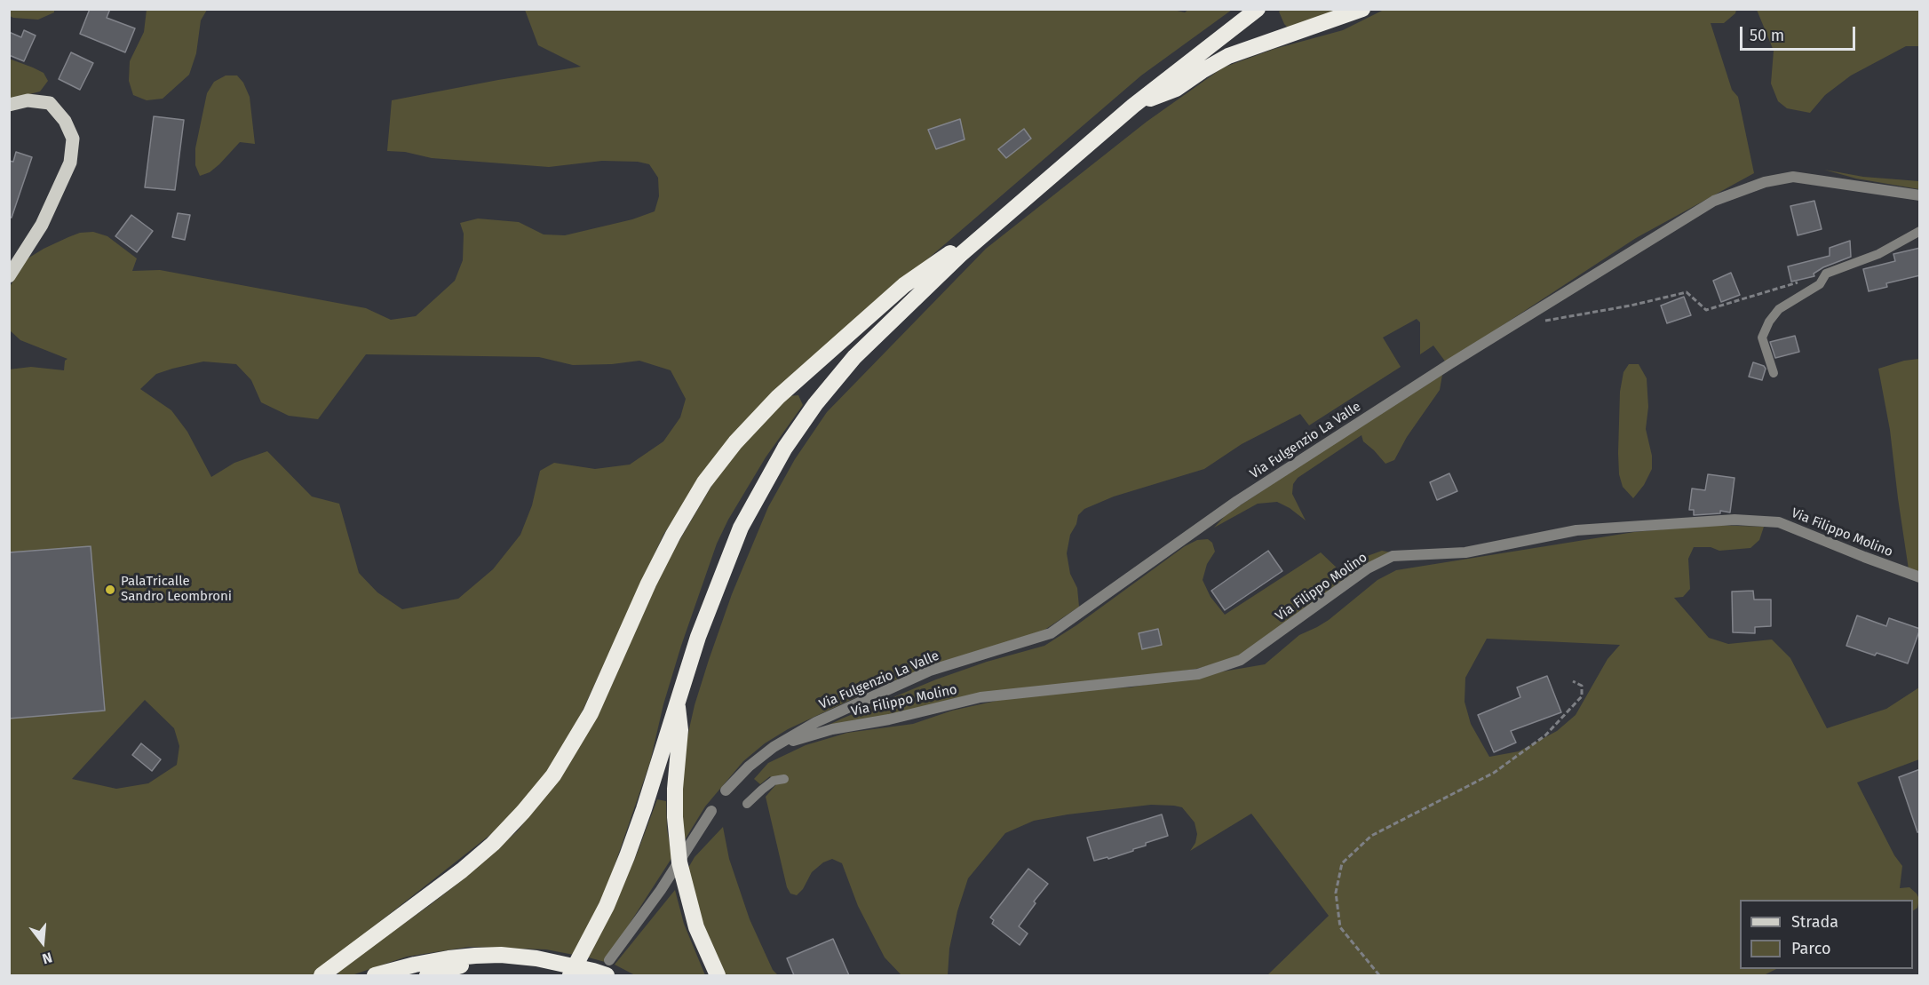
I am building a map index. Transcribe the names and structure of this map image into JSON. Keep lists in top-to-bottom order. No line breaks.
{"streets":{"street":["Via Fulgenzio La Valle","Via Filippo Molino"]},"crossings":[["Via Fulgenzio La Valle","Via Filippo Molino"]],"places":["PalaTricalle Sandro Leombroni"],"legend":["Strada","Parco"],"scale_bar":"50 m","north":"bottom"}
